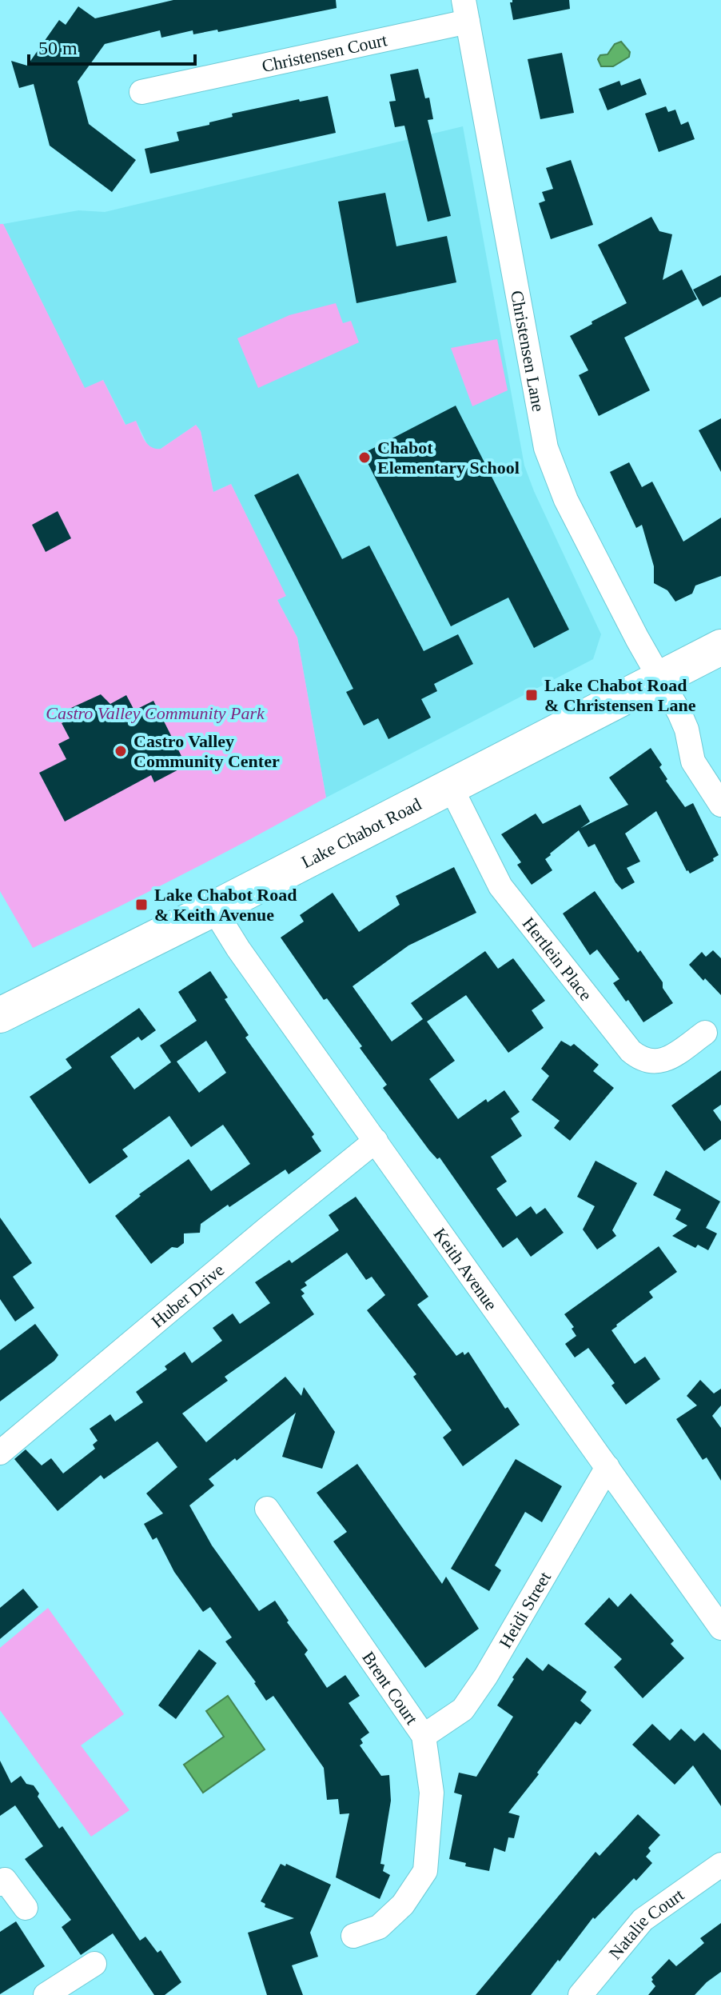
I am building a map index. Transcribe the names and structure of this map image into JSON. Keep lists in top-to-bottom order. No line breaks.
{"streets":{"main road":["Lake Chabot Road"],"street":["Christensen Court","Christensen Lane","Hertlein Place","Keith Avenue","Huber Drive","Heidi Street","Brent Court","Natalie Court"]},"crossings":[["Christensen Court","Christensen Lane"],["Christensen Lane","Lake Chabot Road"],["Lake Chabot Road","Hertlein Place"],["Lake Chabot Road","Keith Avenue"],["Keith Avenue","Huber Drive"],["Keith Avenue","Heidi Street"],["Heidi Street","Brent Court"]],"parks":["Castro Valley Community Park"],"places":{"other":["Chabot Elementary School","Castro Valley Community Center"],"transit":["Lake Chabot Road & Christensen Lane","Lake Chabot Road & Keith Avenue"]},"scale_bar":"50 m"}
